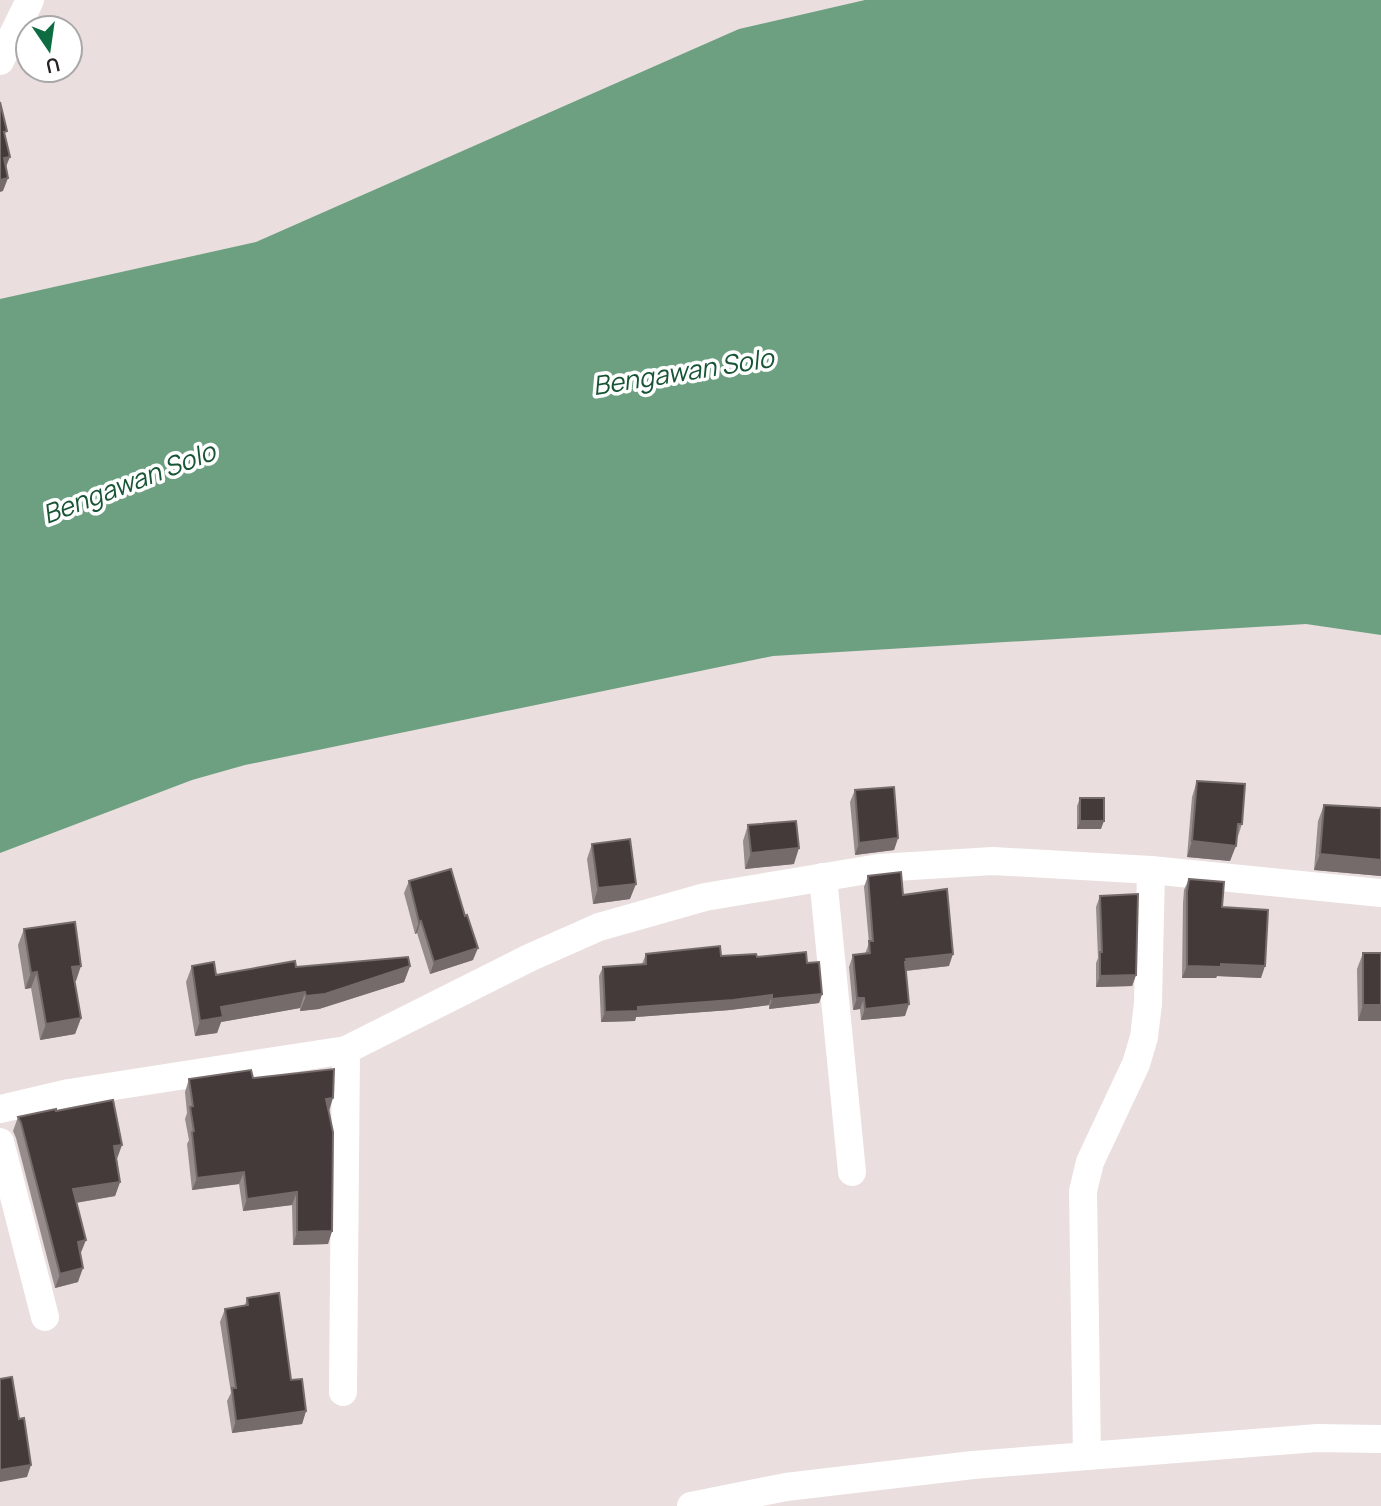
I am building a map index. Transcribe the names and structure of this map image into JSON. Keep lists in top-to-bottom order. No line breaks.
{"water":["Bengawan Solo"],"north":"bottom"}
